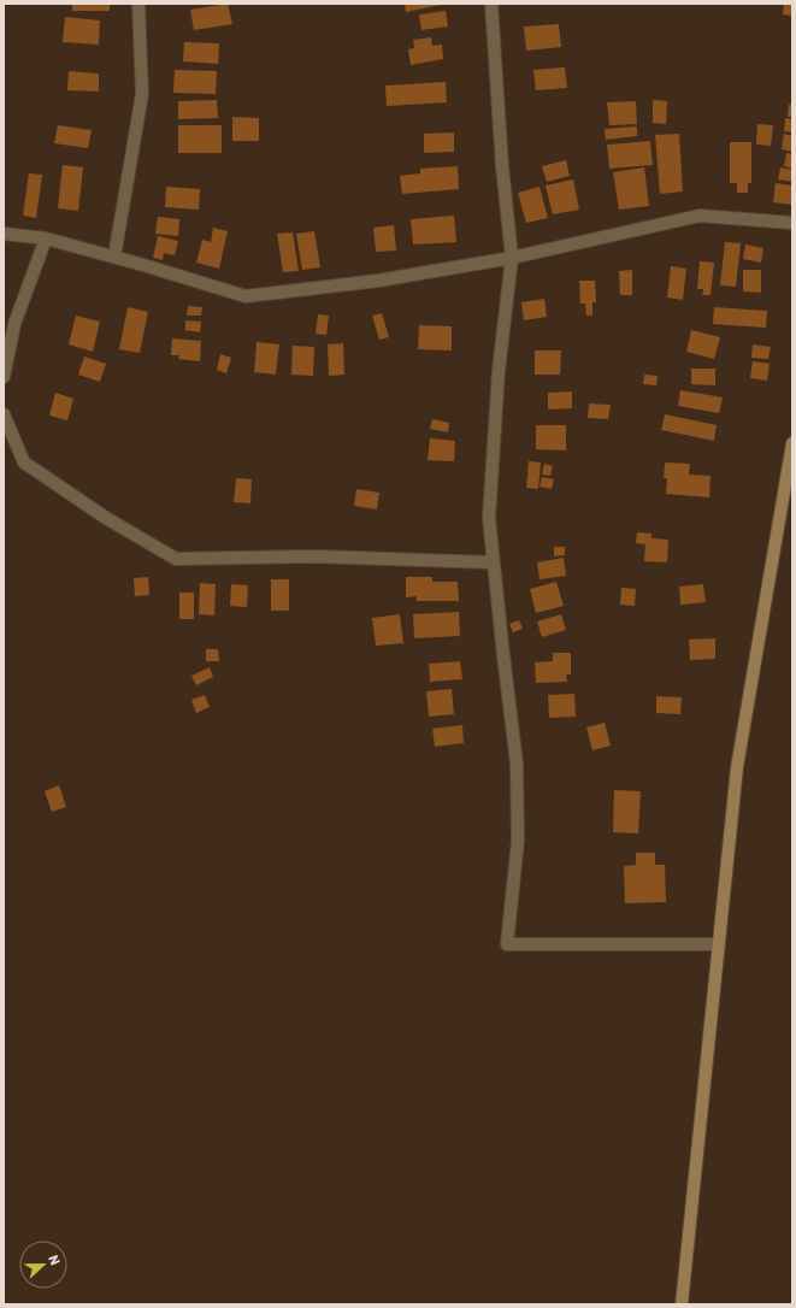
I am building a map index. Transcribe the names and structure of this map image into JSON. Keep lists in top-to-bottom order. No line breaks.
{"north":"right"}
